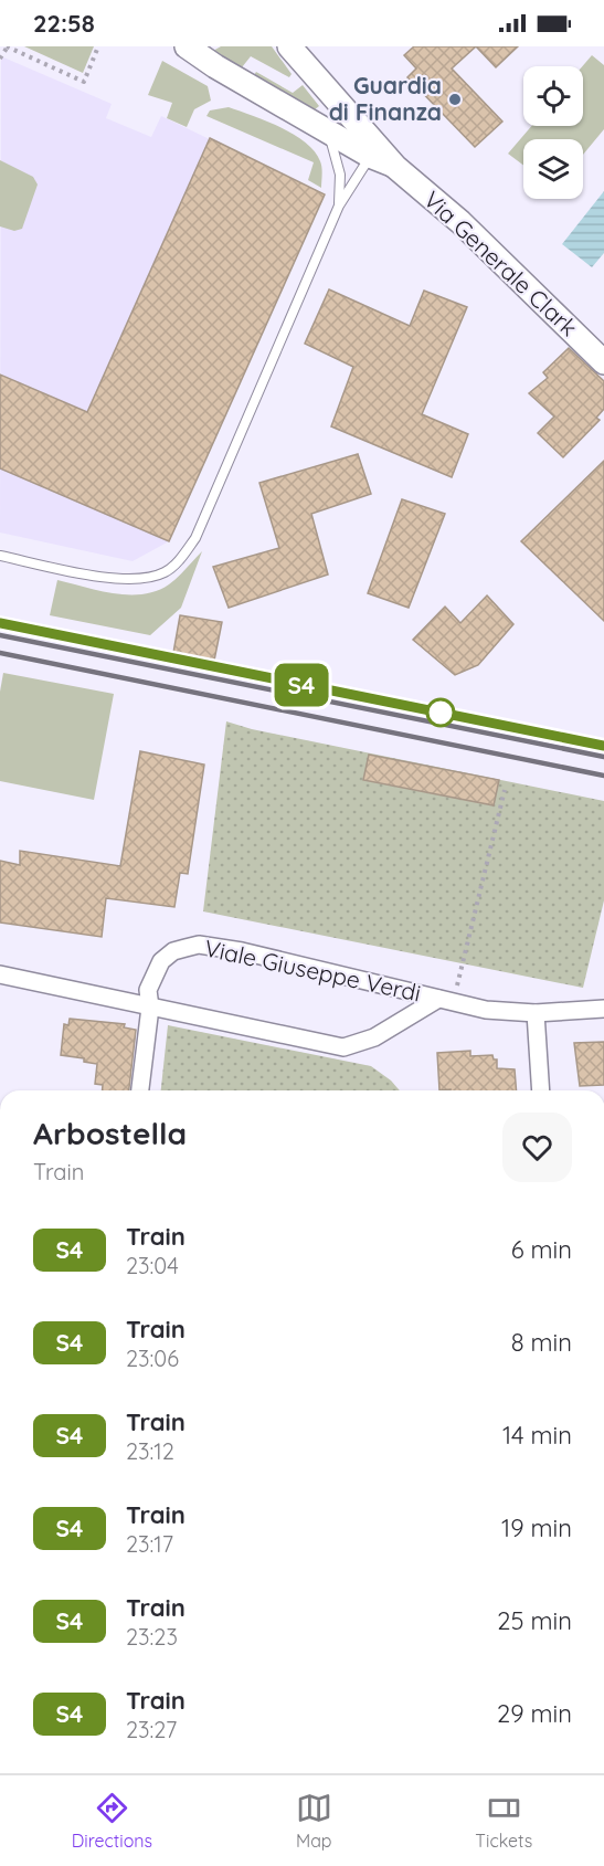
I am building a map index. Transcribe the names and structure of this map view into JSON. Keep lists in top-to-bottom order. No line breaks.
{"streets":{"main road":["Via Generale Clark"],"street":["Viale Giuseppe Verdi"]},"places":["Guardia di Finanza"],"page":{"status":"22:58","on_map":"S4","heading":["Arbostella","Train"],"list":[{"mark":"S4","name":"Train","note":"23:04","value":"6 min"},{"mark":"S4","name":"Train","note":"23:06","value":"8 min"},{"mark":"S4","name":"Train","note":"23:12","value":"14 min"},{"mark":"S4","name":"Train","note":"23:17","value":"19 min"},{"mark":"S4","name":"Train","note":"23:23","value":"25 min"},{"mark":"S4","name":"Train","note":"23:27","value":"29 min"}],"tabs":["Directions","Map","Tickets"]}}
